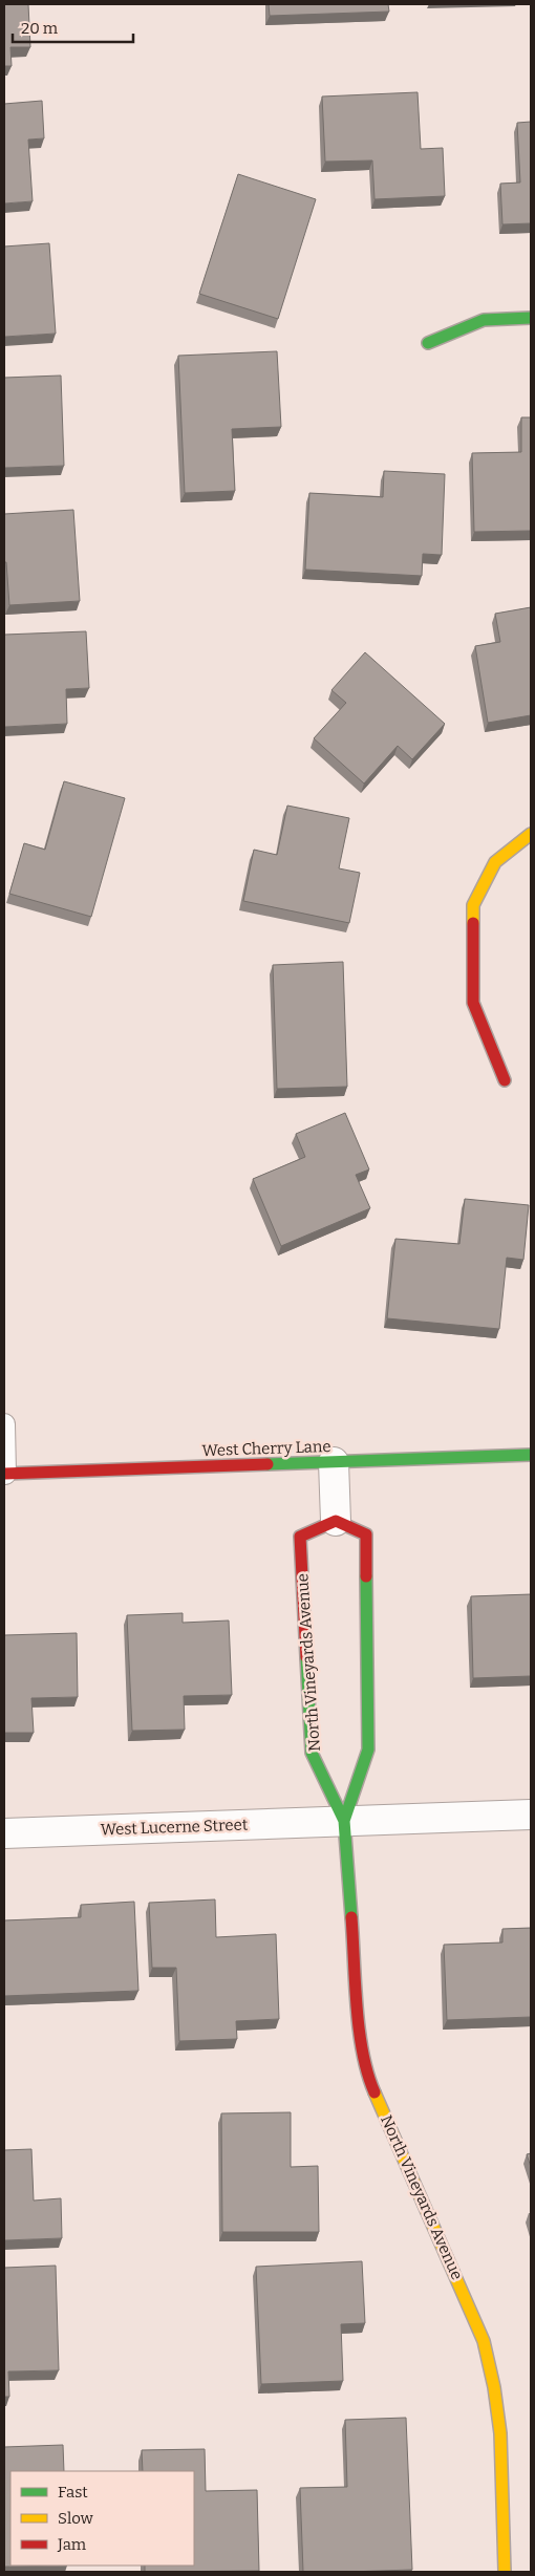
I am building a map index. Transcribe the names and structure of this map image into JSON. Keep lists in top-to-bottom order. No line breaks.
{"streets":{"street":["West Cherry Lane","North Vineyards Avenue","West Lucerne Street"]},"crossings":[["North Vineyards Avenue","West Lucerne Street"]],"legend":["Fast","Slow","Jam"],"scale_bar":"20 m"}
